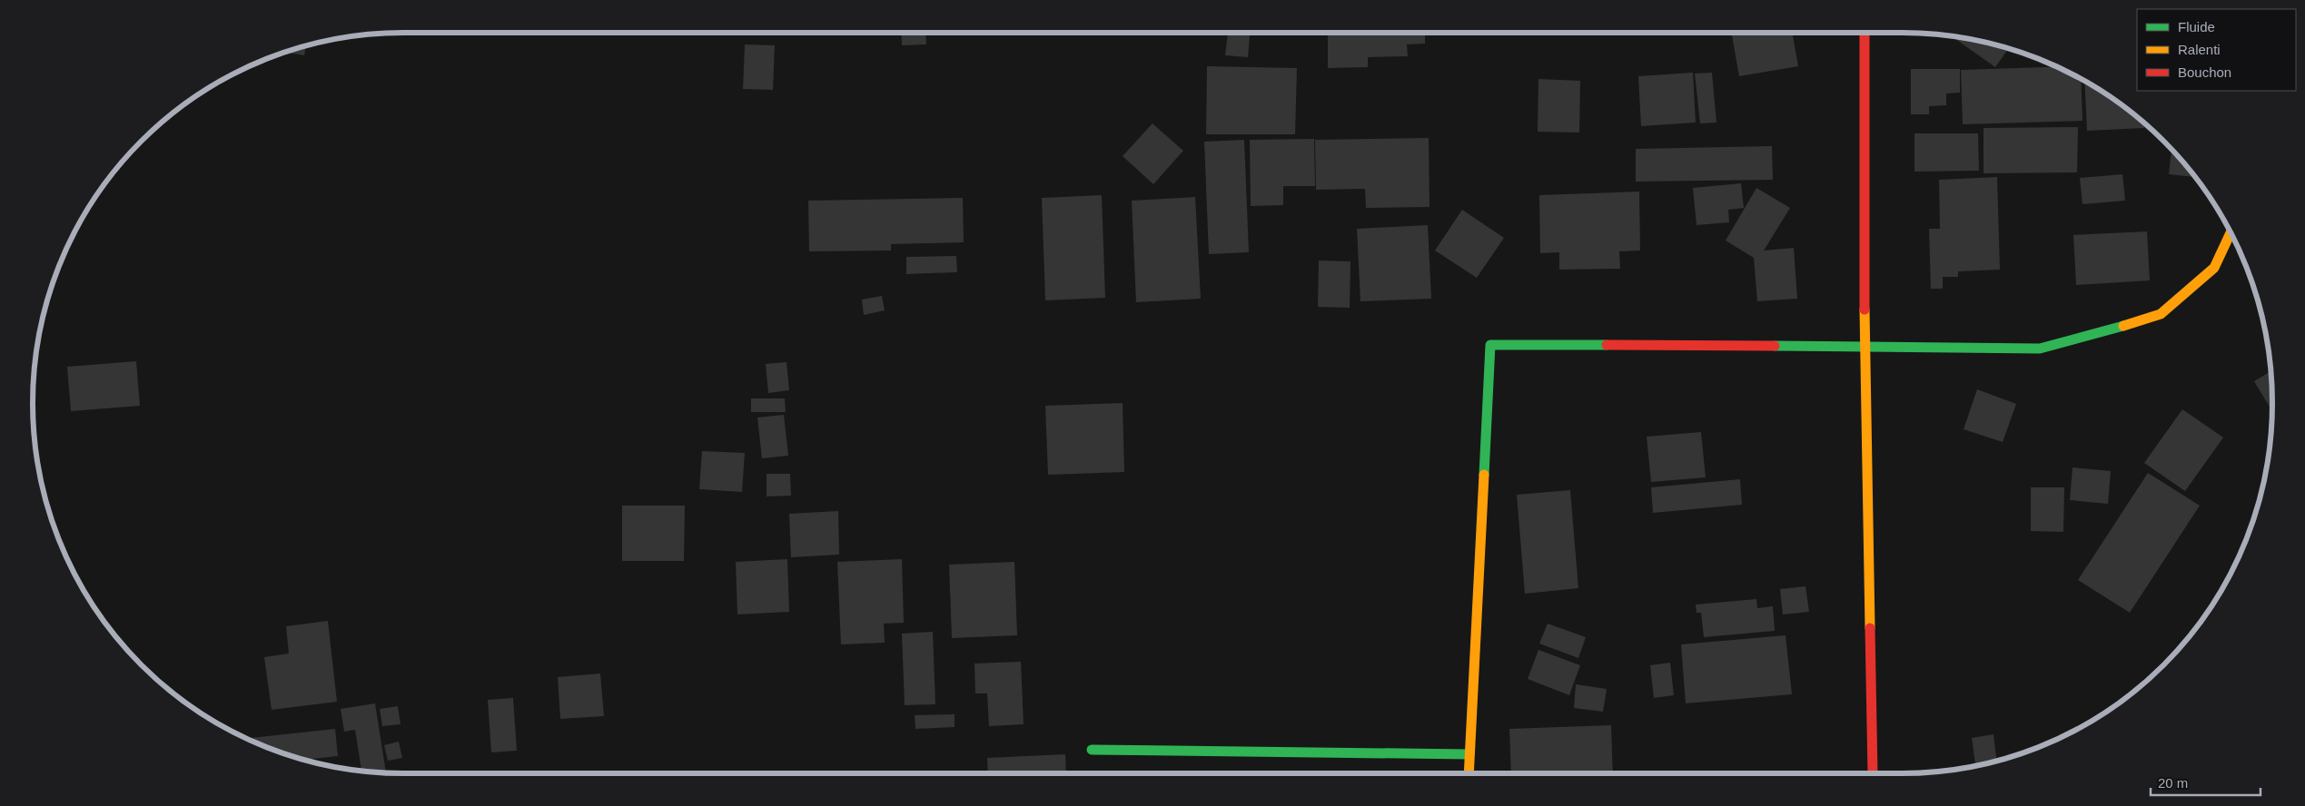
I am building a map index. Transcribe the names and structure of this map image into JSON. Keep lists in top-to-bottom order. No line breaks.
{"legend":["Fluide","Ralenti","Bouchon"],"scale_bar":"20 m"}
